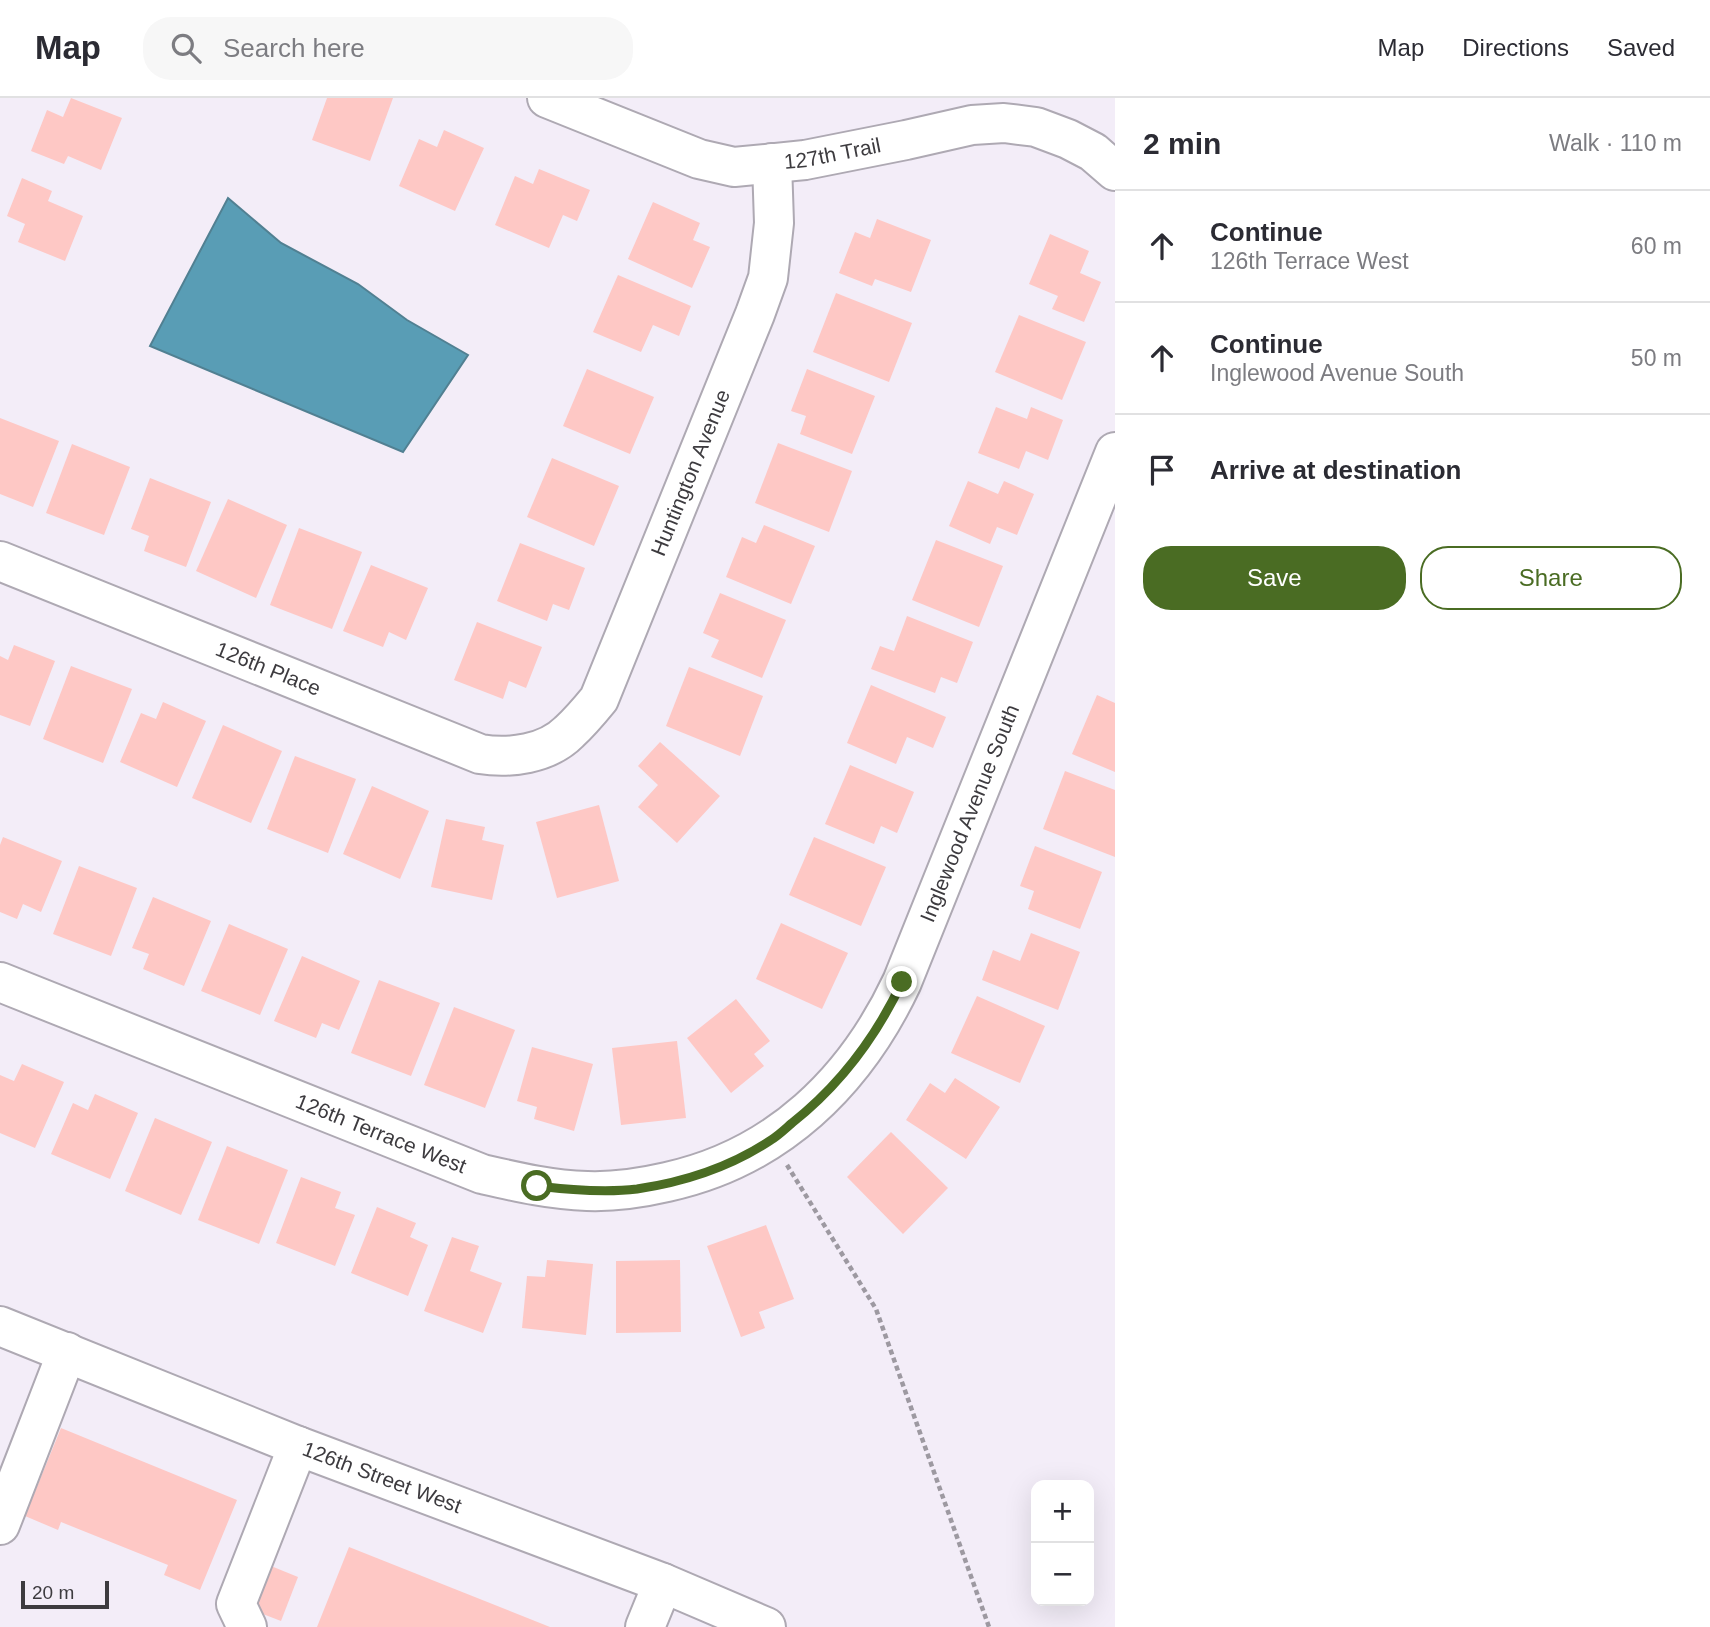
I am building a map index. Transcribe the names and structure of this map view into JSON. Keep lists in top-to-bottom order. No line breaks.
{"streets":{"street":["127th Trail","Huntington Avenue","126th Place","Inglewood Avenue South","126th Terrace West","126th Street West"]},"crossings":[["127th Trail","Huntington Avenue"],["Huntington Avenue","126th Place"],["Inglewood Avenue South","126th Terrace West"]],"scale_bar":"20 m","page":{"header":"Map","search":"Search here","nav":["Map","Directions","Saved"],"heading":["2 min","Walk · 110 m"],"list":[["Continue","126th Terrace West","60 m"],["Continue","Inglewood Avenue South","50 m"],"Arrive at destination"],"buttons":["Save","Share"],"map_buttons":["+","−"],"scale":"20 m"}}
